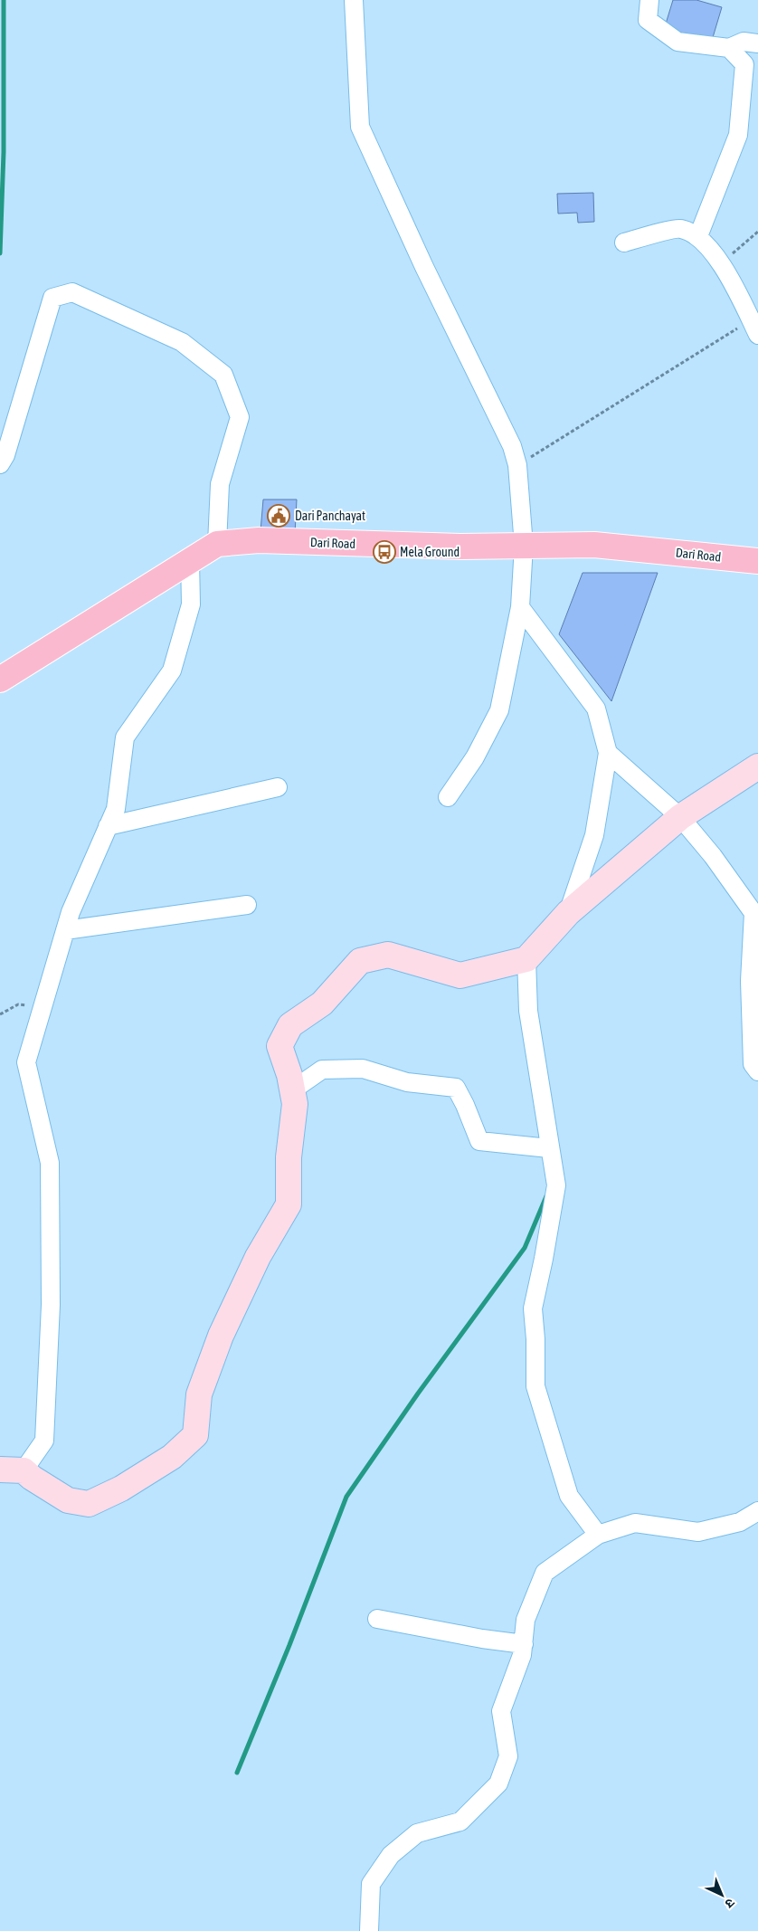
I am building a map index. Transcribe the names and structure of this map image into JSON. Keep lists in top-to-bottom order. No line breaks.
{"streets":{"main road":["Dari Road"]},"places":{"public building":["Dari Panchayat"],"bus stop":["Mela Ground"]},"north":"bottom right"}
